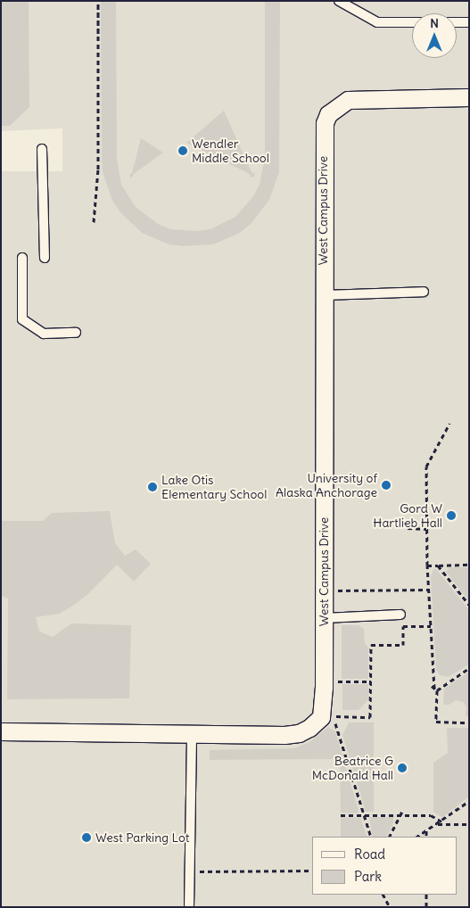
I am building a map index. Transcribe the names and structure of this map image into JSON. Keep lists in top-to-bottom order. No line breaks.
{"streets":{"street":["West Campus Drive"]},"places":["Wendler Middle School","University of Alaska Anchorage","Lake Otis Elementary School","Gord W Hartlieb Hall","Beatrice G McDonald Hall","West Parking Lot"],"legend":["Road","Park"],"north":"top"}
